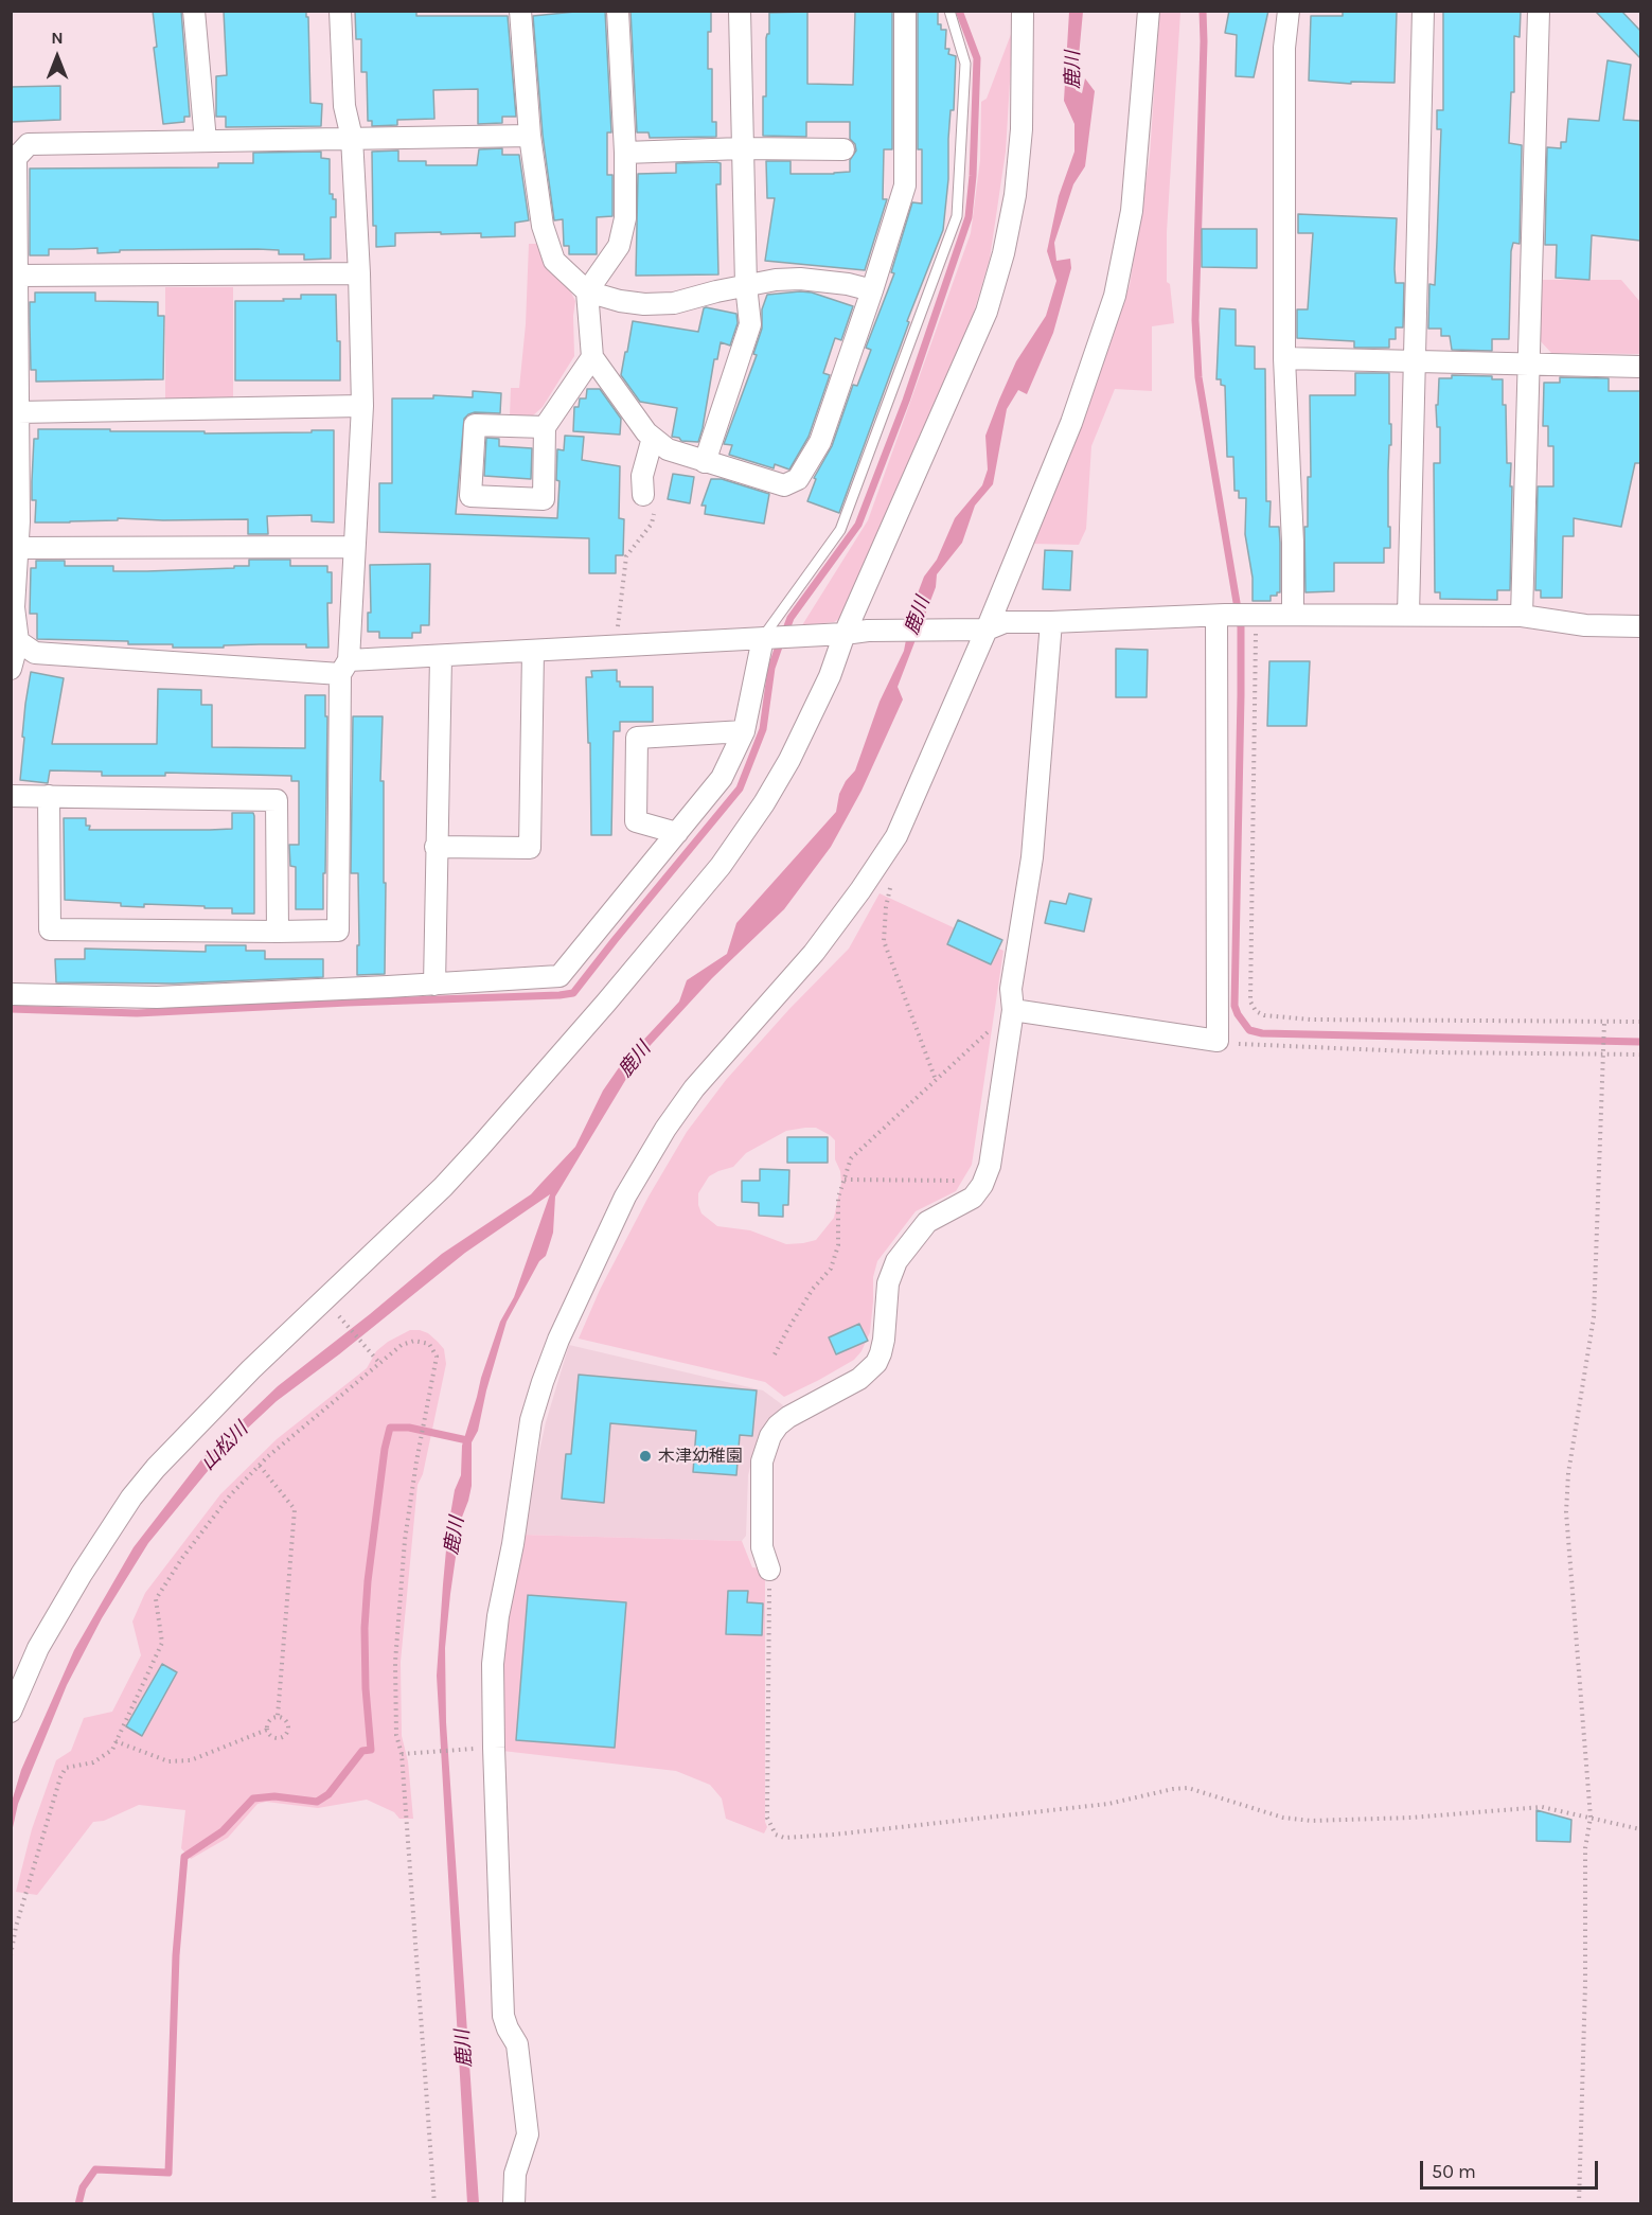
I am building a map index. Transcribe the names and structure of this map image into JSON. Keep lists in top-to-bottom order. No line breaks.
{"water":["鹿川","山松川"],"places":["木津幼稚園"],"scale_bar":"50 m","north":"top"}
